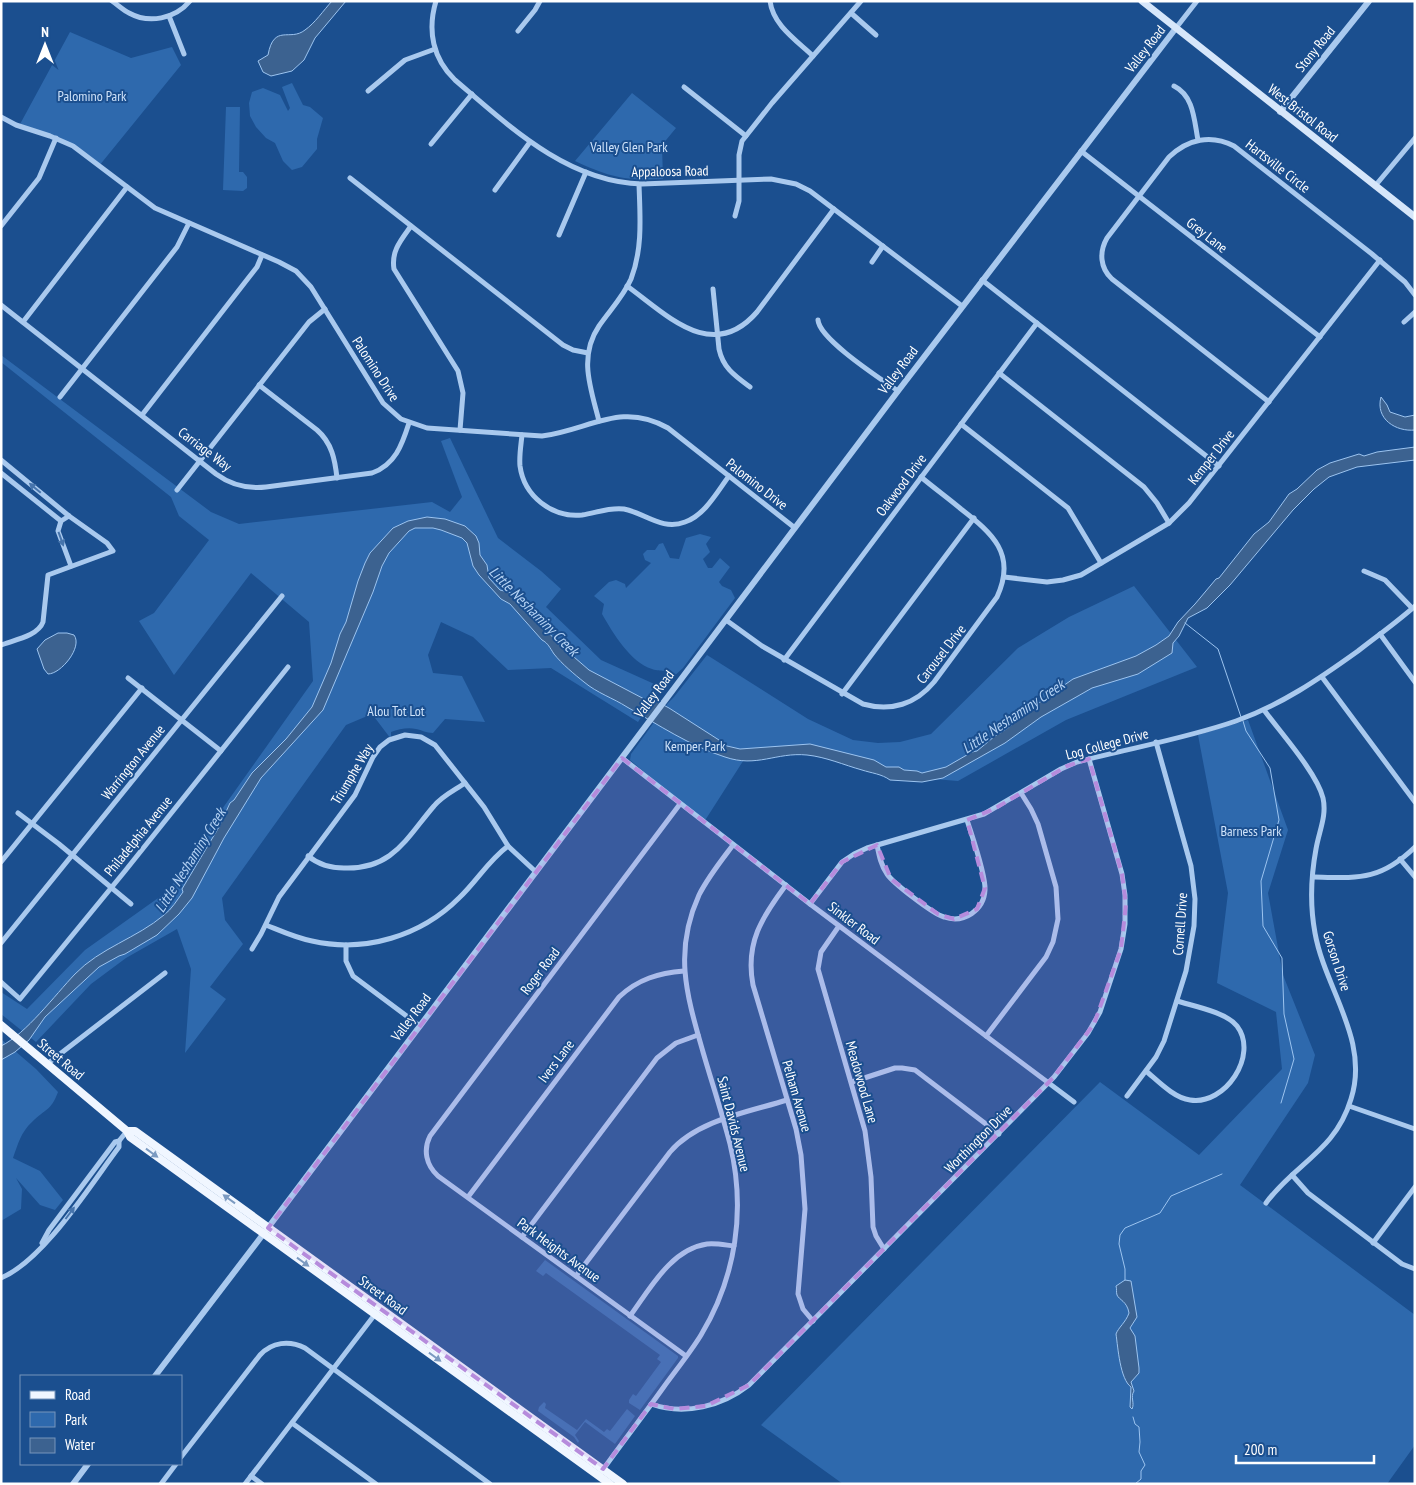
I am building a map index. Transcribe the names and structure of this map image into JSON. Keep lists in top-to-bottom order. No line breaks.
{"streets":{"main road":["West Bristol Road","Street Road"],"street":["Valley Road","Stony Road","Hartsville Circle","Appaloosa Road","Grey Lane","Palomino Drive","Carriage Way","Kemper Drive","Oakwood Drive","Carousel Drive","Log College Drive","Warrington Avenue","Triumphe Way","Philadelphia Avenue","Sinkler Road","Cornell Drive","Gorson Drive","Roger Road","Ivers Lane","Meadowood Lane","Pelham Avenue","Saint Davids Avenue","Worthington Drive","Park Heights Avenue"]},"crossings":[["Valley Road","West Bristol Road"],["Valley Road","Appaloosa Road"],["Valley Road","Grey Lane"],["Valley Road","Palomino Drive"],["Valley Road","Carousel Drive"],["Valley Road","Triumphe Way"],["Valley Road","Sinkler Road"],["Valley Road","Street Road"],["Stony Road","West Bristol Road"],["Hartsville Circle","Kemper Drive"],["Grey Lane","Kemper Drive"],["Palomino Drive","Carriage Way"],["Kemper Drive","Carousel Drive"],["Oakwood Drive","Carousel Drive"],["Log College Drive","Sinkler Road"],["Log College Drive","Cornell Drive"],["Log College Drive","Gorson Drive"],["Log College Drive","Worthington Drive"],["Sinkler Road","Roger Road"],["Sinkler Road","Meadowood Lane"],["Sinkler Road","Pelham Avenue"],["Sinkler Road","Saint Davids Avenue"],["Sinkler Road","Worthington Drive"],["Roger Road","Park Heights Avenue"],["Street Road","Saint Davids Avenue"],["Ivers Lane","Saint Davids Avenue"],["Ivers Lane","Park Heights Avenue"],["Meadowood Lane","Worthington Drive"],["Pelham Avenue","Worthington Drive"],["Saint Davids Avenue","Worthington Drive"],["Saint Davids Avenue","Park Heights Avenue"]],"water":["Little Neshaminy Creek"],"parks":["Palomino Park","Valley Glen Park","Alou Tot Lot","Kemper Park","Barness Park"],"legend":["Road","Park","Water"],"scale_bar":"200 m","north":"top"}
